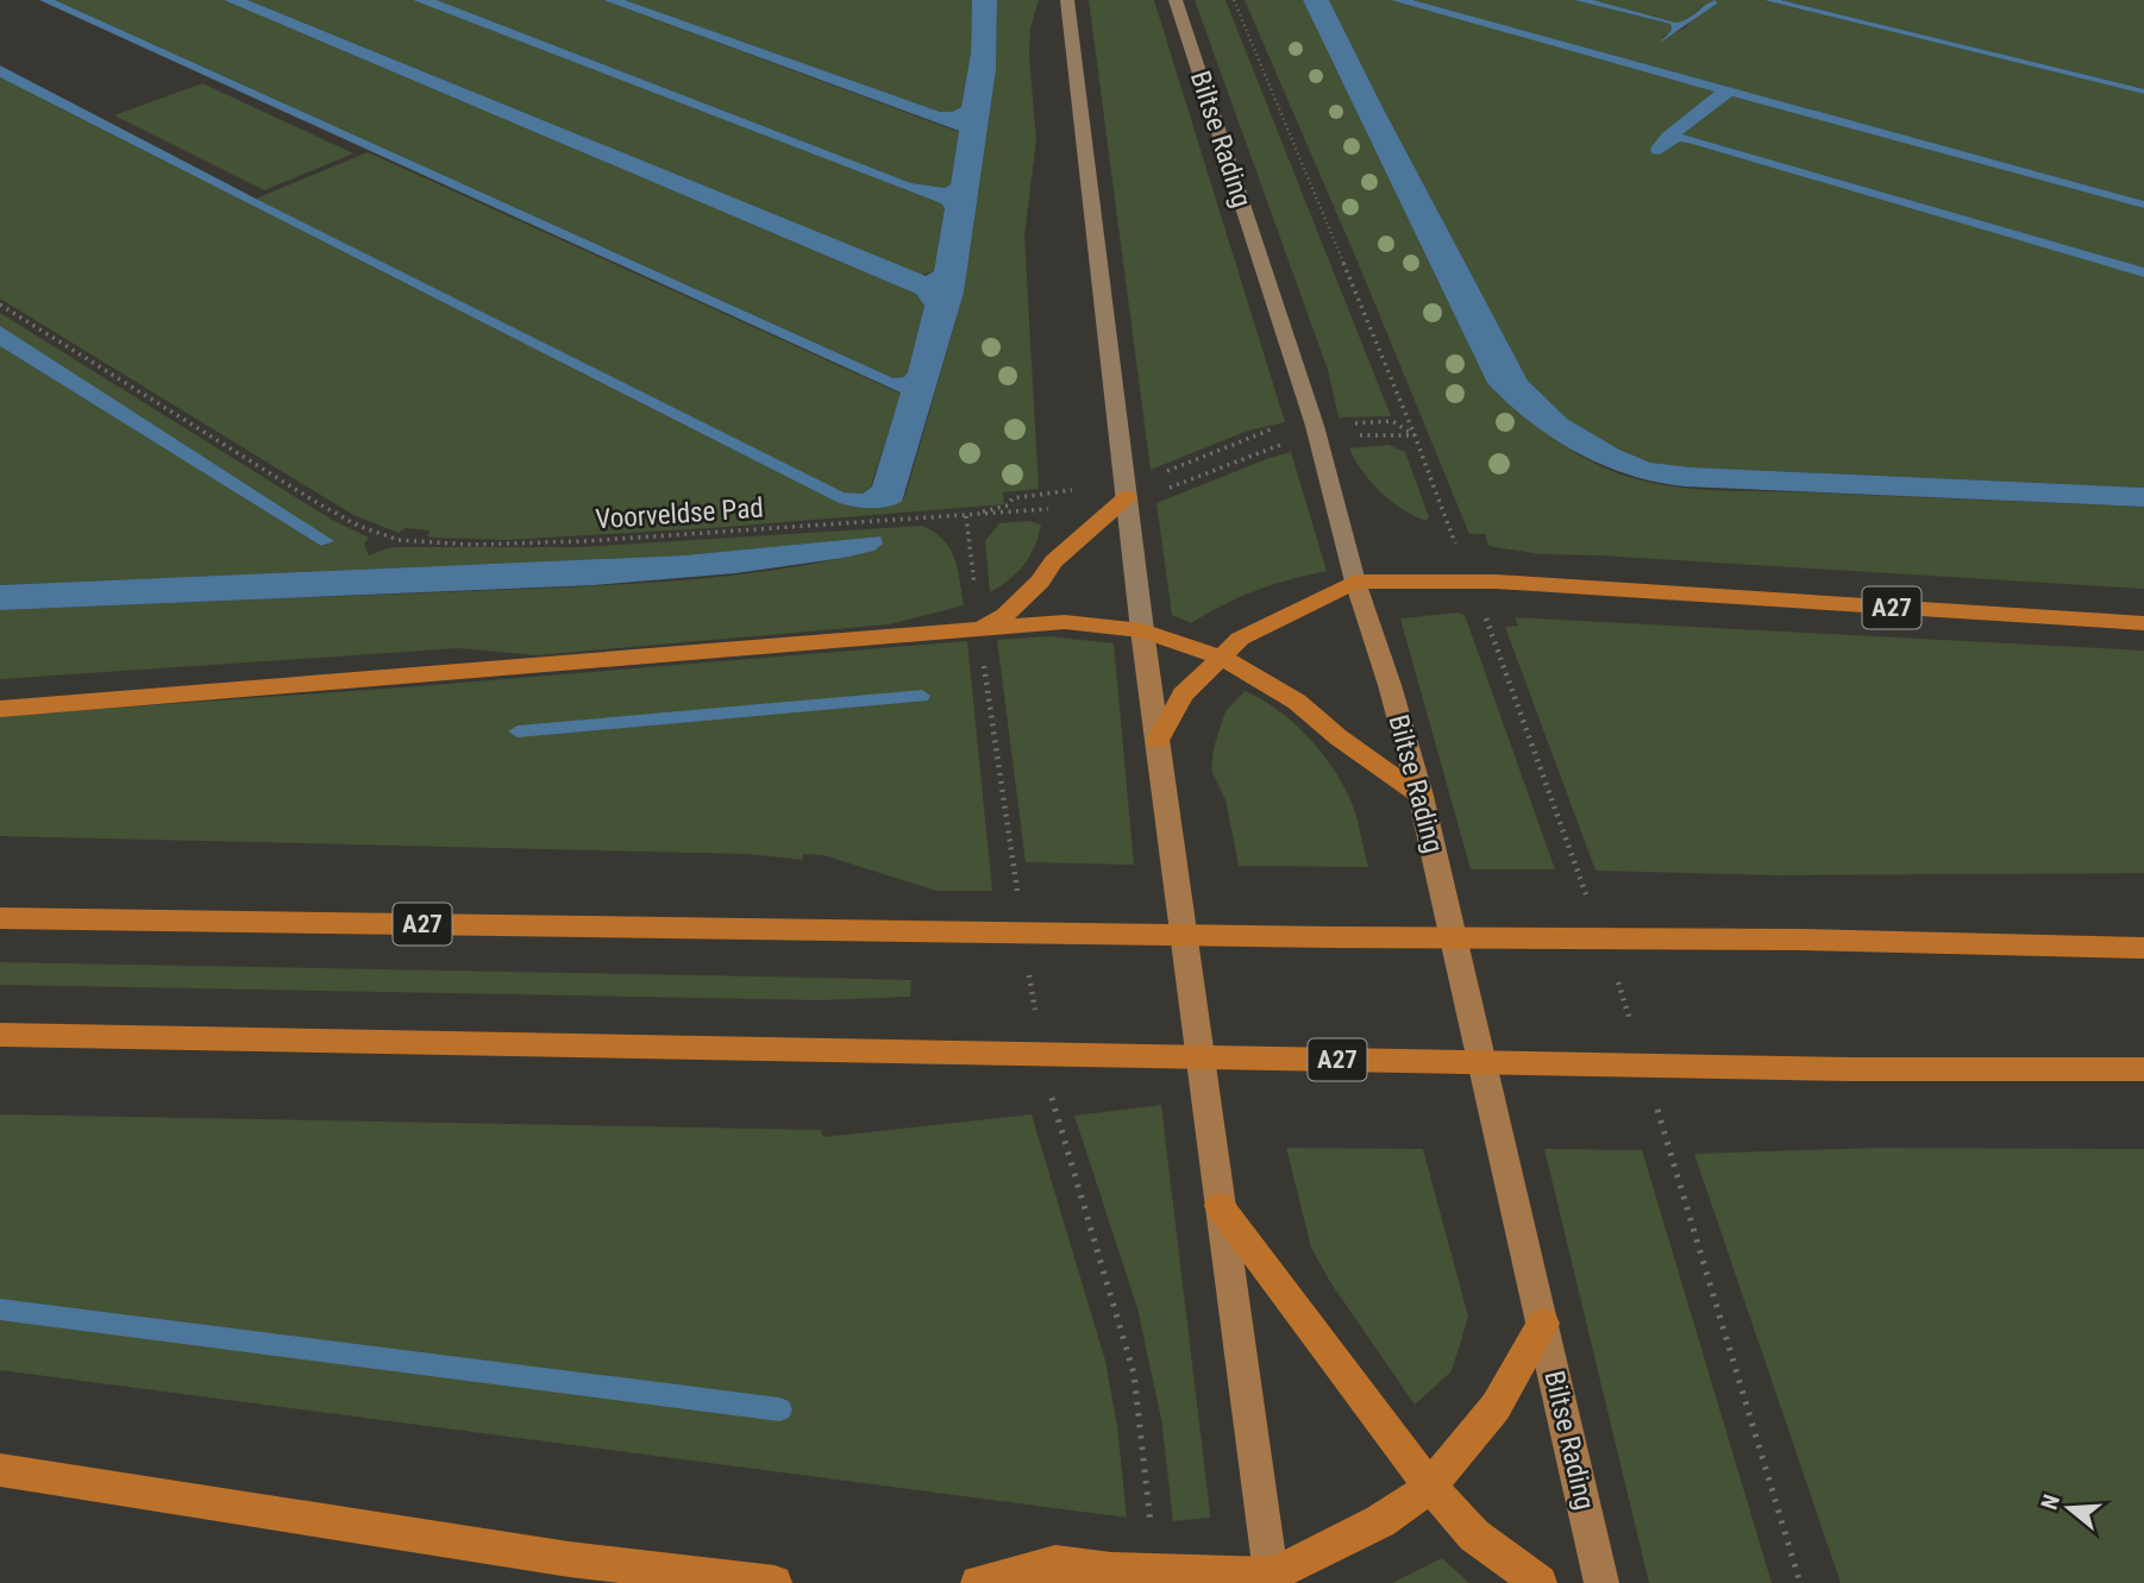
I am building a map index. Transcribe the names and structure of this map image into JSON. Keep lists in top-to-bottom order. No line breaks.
{"streets":{"highway":["A27"],"main road":["Biltse Rading"],"path":["Voorveldse Pad"]},"crossings":[["Biltse Rading","Voorveldse Pad"],["Biltse Rading","A27"]],"north":"left"}
